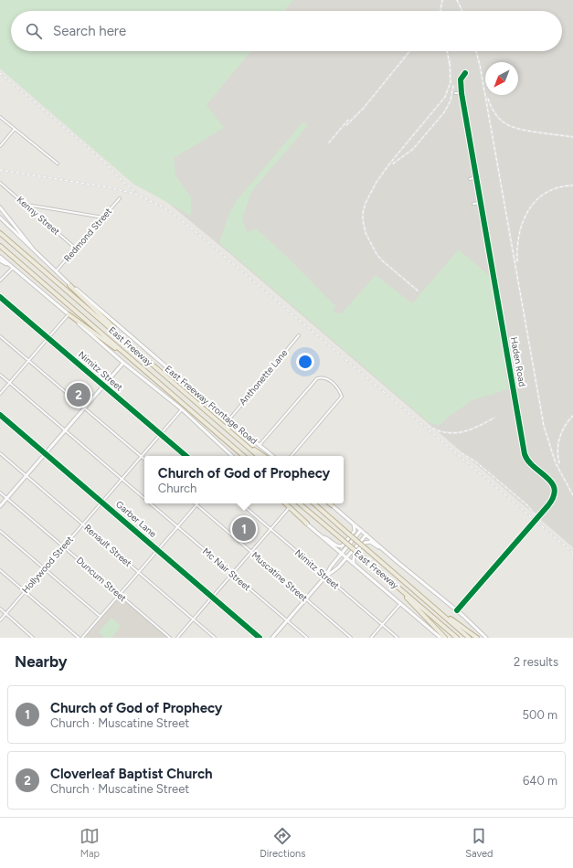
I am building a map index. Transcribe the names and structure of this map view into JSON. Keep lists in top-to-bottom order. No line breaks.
{"streets":{"highway":["East Freeway"],"main road":["Haden Road","East Freeway Frontage Road"],"street":["Kenny Street","Redmond Street","Nimitz Street","Anthonette Lane","Garber Lane","Renault Street","Hollywood Street","Mc Nair Street","Muscatine Street","Duncum Street"]},"crossings":[["Kenny Street","Redmond Street"],["Redmond Street","East Freeway Frontage Road"],["Nimitz Street","Hollywood Street"],["Anthonette Lane","East Freeway Frontage Road"],["Garber Lane","Hollywood Street"],["Renault Street","Hollywood Street"],["Hollywood Street","Mc Nair Street"],["Hollywood Street","Duncum Street"]],"north":"bottom left","page":{"search":"Search here","pins":["2","1"],"popup":["Church of God of Prophecy","Church"],"heading":["Nearby","2 results"],"list":[{"mark":"1","name":"Church of God of Prophecy","note":"Church · Muscatine Street","value":"500 m"},{"mark":"2","name":"Cloverleaf Baptist Church","note":"Church · Muscatine Street","value":"640 m"}],"nav":["Map","Directions","Saved"]}}
